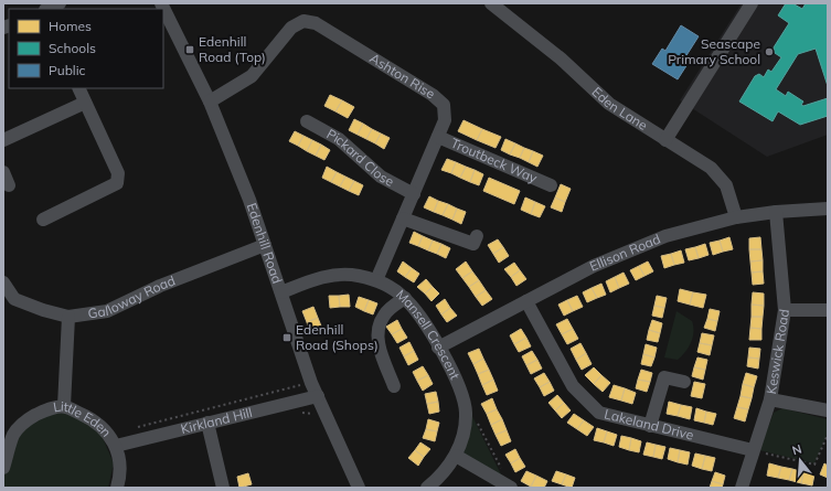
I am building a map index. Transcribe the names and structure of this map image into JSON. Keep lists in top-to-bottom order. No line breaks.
{"streets":{"street":["Ashton Rise","Eden Lane","Pickard Close","Troutbeck Way","Edenhill Road","Ellison Road","Galloway Road","Mansell Crescent","Keswick Road","Kirkland Hill","Little Eden","Lakeland Drive"]},"crossings":[["Ashton Rise","Pickard Close"],["Ashton Rise","Troutbeck Way"],["Ashton Rise","Edenhill Road"],["Ashton Rise","Mansell Crescent"],["Eden Lane","Ellison Road"],["Edenhill Road","Galloway Road"],["Edenhill Road","Mansell Crescent"],["Edenhill Road","Kirkland Hill"],["Ellison Road","Mansell Crescent"],["Ellison Road","Keswick Road"],["Ellison Road","Lakeland Drive"],["Keswick Road","Lakeland Drive"],["Kirkland Hill","Little Eden"]],"places":{"transit":["Edenhill Road (Top)","Edenhill Road (Shops)"],"other":["Seascape Primary School"]},"legend":["Homes","Schools","Public"],"north":"top"}
